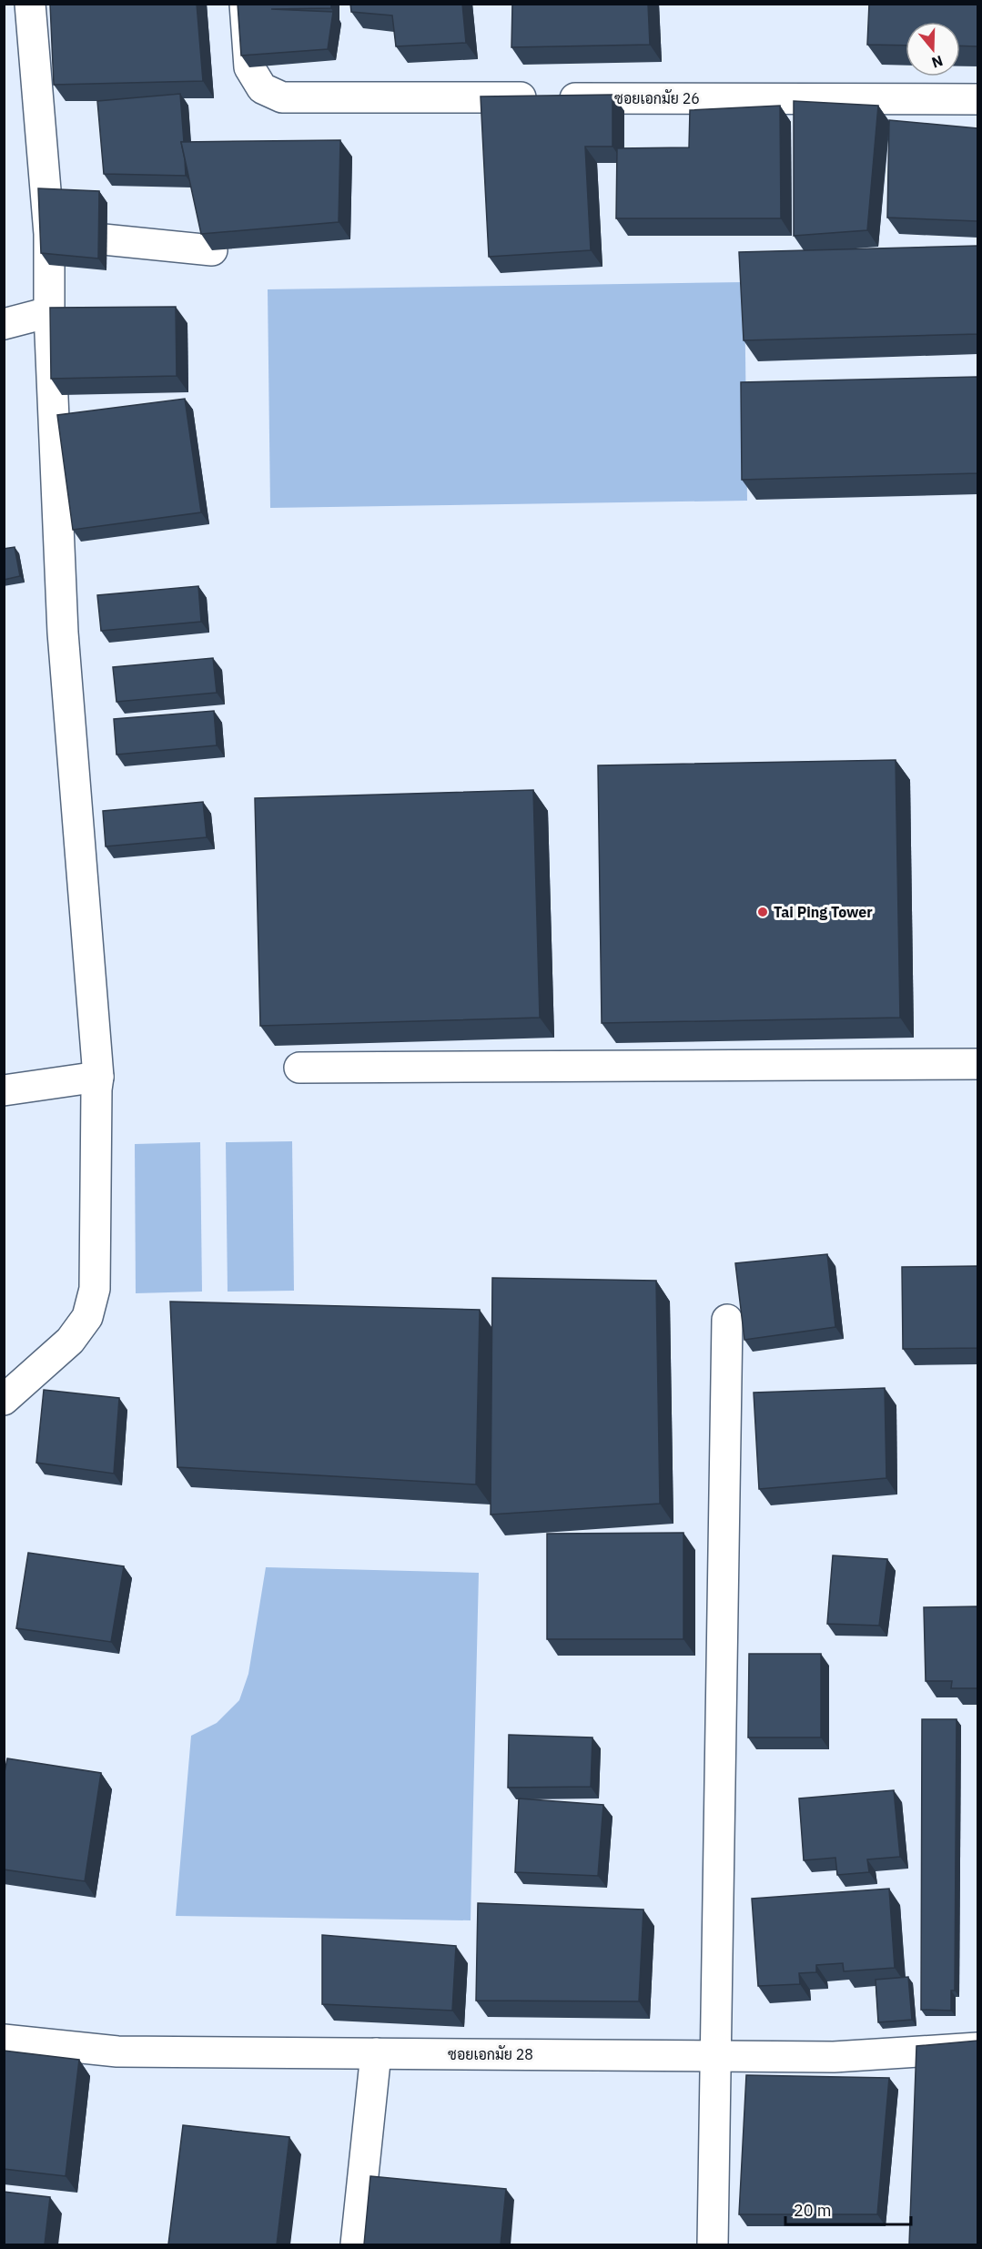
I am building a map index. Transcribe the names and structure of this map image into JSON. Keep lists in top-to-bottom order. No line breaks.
{"streets":{"street":["ซอยเอกมัย 26","ซอยเอกมัย 28"]},"places":["Tai Ping Tower"],"scale_bar":"20 m","north":"bottom"}
